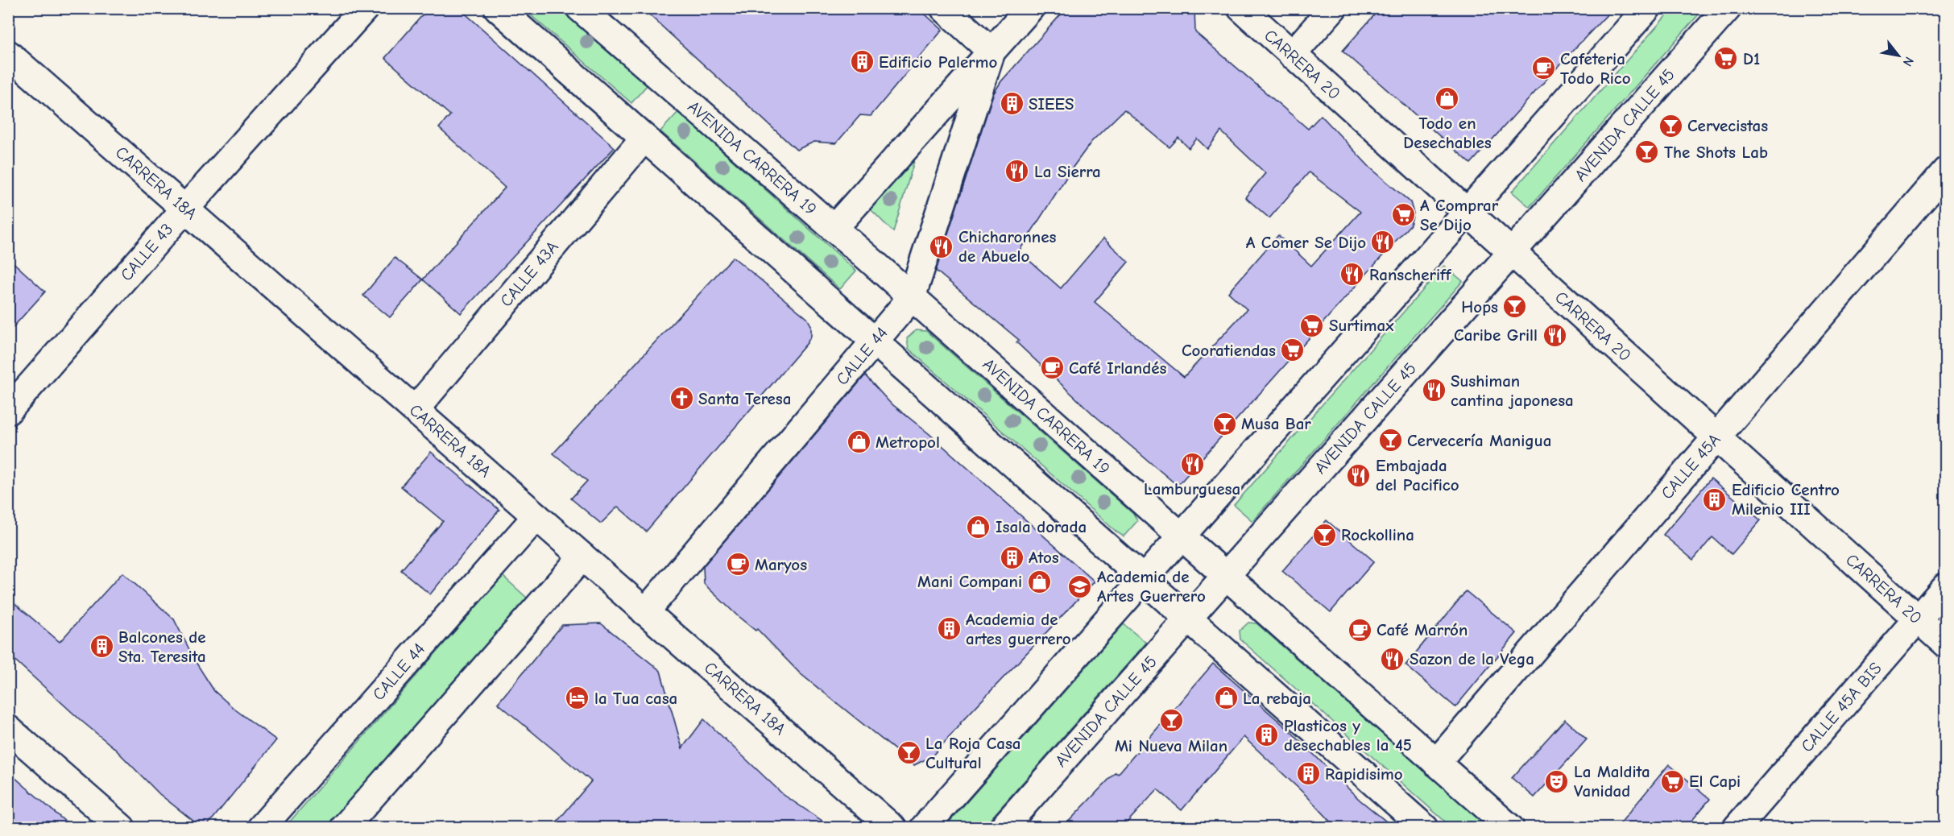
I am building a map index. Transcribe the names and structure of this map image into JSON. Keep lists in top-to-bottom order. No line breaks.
{"streets":{"street":["CARRERA 20","AVENIDA CALLE 45","AVENIDA CARRERA 19","CARRERA 18A","CALLE 43","CALLE 43A","CALLE 44","CALLE 45A","CALLE 45A BIS"]},"crossings":[["CARRERA 20","AVENIDA CALLE 45"],["CARRERA 20","CALLE 45A"],["CARRERA 20","CALLE 45A BIS"],["AVENIDA CALLE 45","AVENIDA CARRERA 19"],["AVENIDA CARRERA 19","CALLE 44"],["AVENIDA CARRERA 19","CALLE 45A"],["CARRERA 18A","CALLE 43"],["CARRERA 18A","CALLE 43A"],["CARRERA 18A","CALLE 44"]],"places":{"supermarket":["D1","A Comprar Se Dijo","Surtimax","Cooratiendas","El Capi"],"building":["Edificio Palermo","SIEES","Edificio Centro Milenio III","Atos","Academia de artes guerrero","Balcones de Sta. Teresita","Plasticos y desechables la 45","Rapidisimo"],"cafe":["Cafeteria Todo Rico","Café Irlandés","Maryos","Café Marrón"],"shop":["Todo en Desechables","Metropol","Isala dorada","Mani Compani","La rebaja"],"bar":["Cervecistas","The Shots Lab","Hops","Musa Bar","Cervecería Manigua","Rockollina","Mi Nueva Milan","La Roja Casa Cultural"],"restaurant":["La Sierra","A Comer Se Dijo","Chicharonnes de Abuelo","Ranscheriff","Caribe Grill","Sushiman cantina japonesa","Lamburguesa","Embajada del Pacifico","Sazon de la Vega"],"church":["Santa Teresa"],"school or university":["Academia de Artes Guerrero"],"hotel":["la Tua casa"],"theatre":["La Maldita Vanidad"]},"north":"bottom right"}
